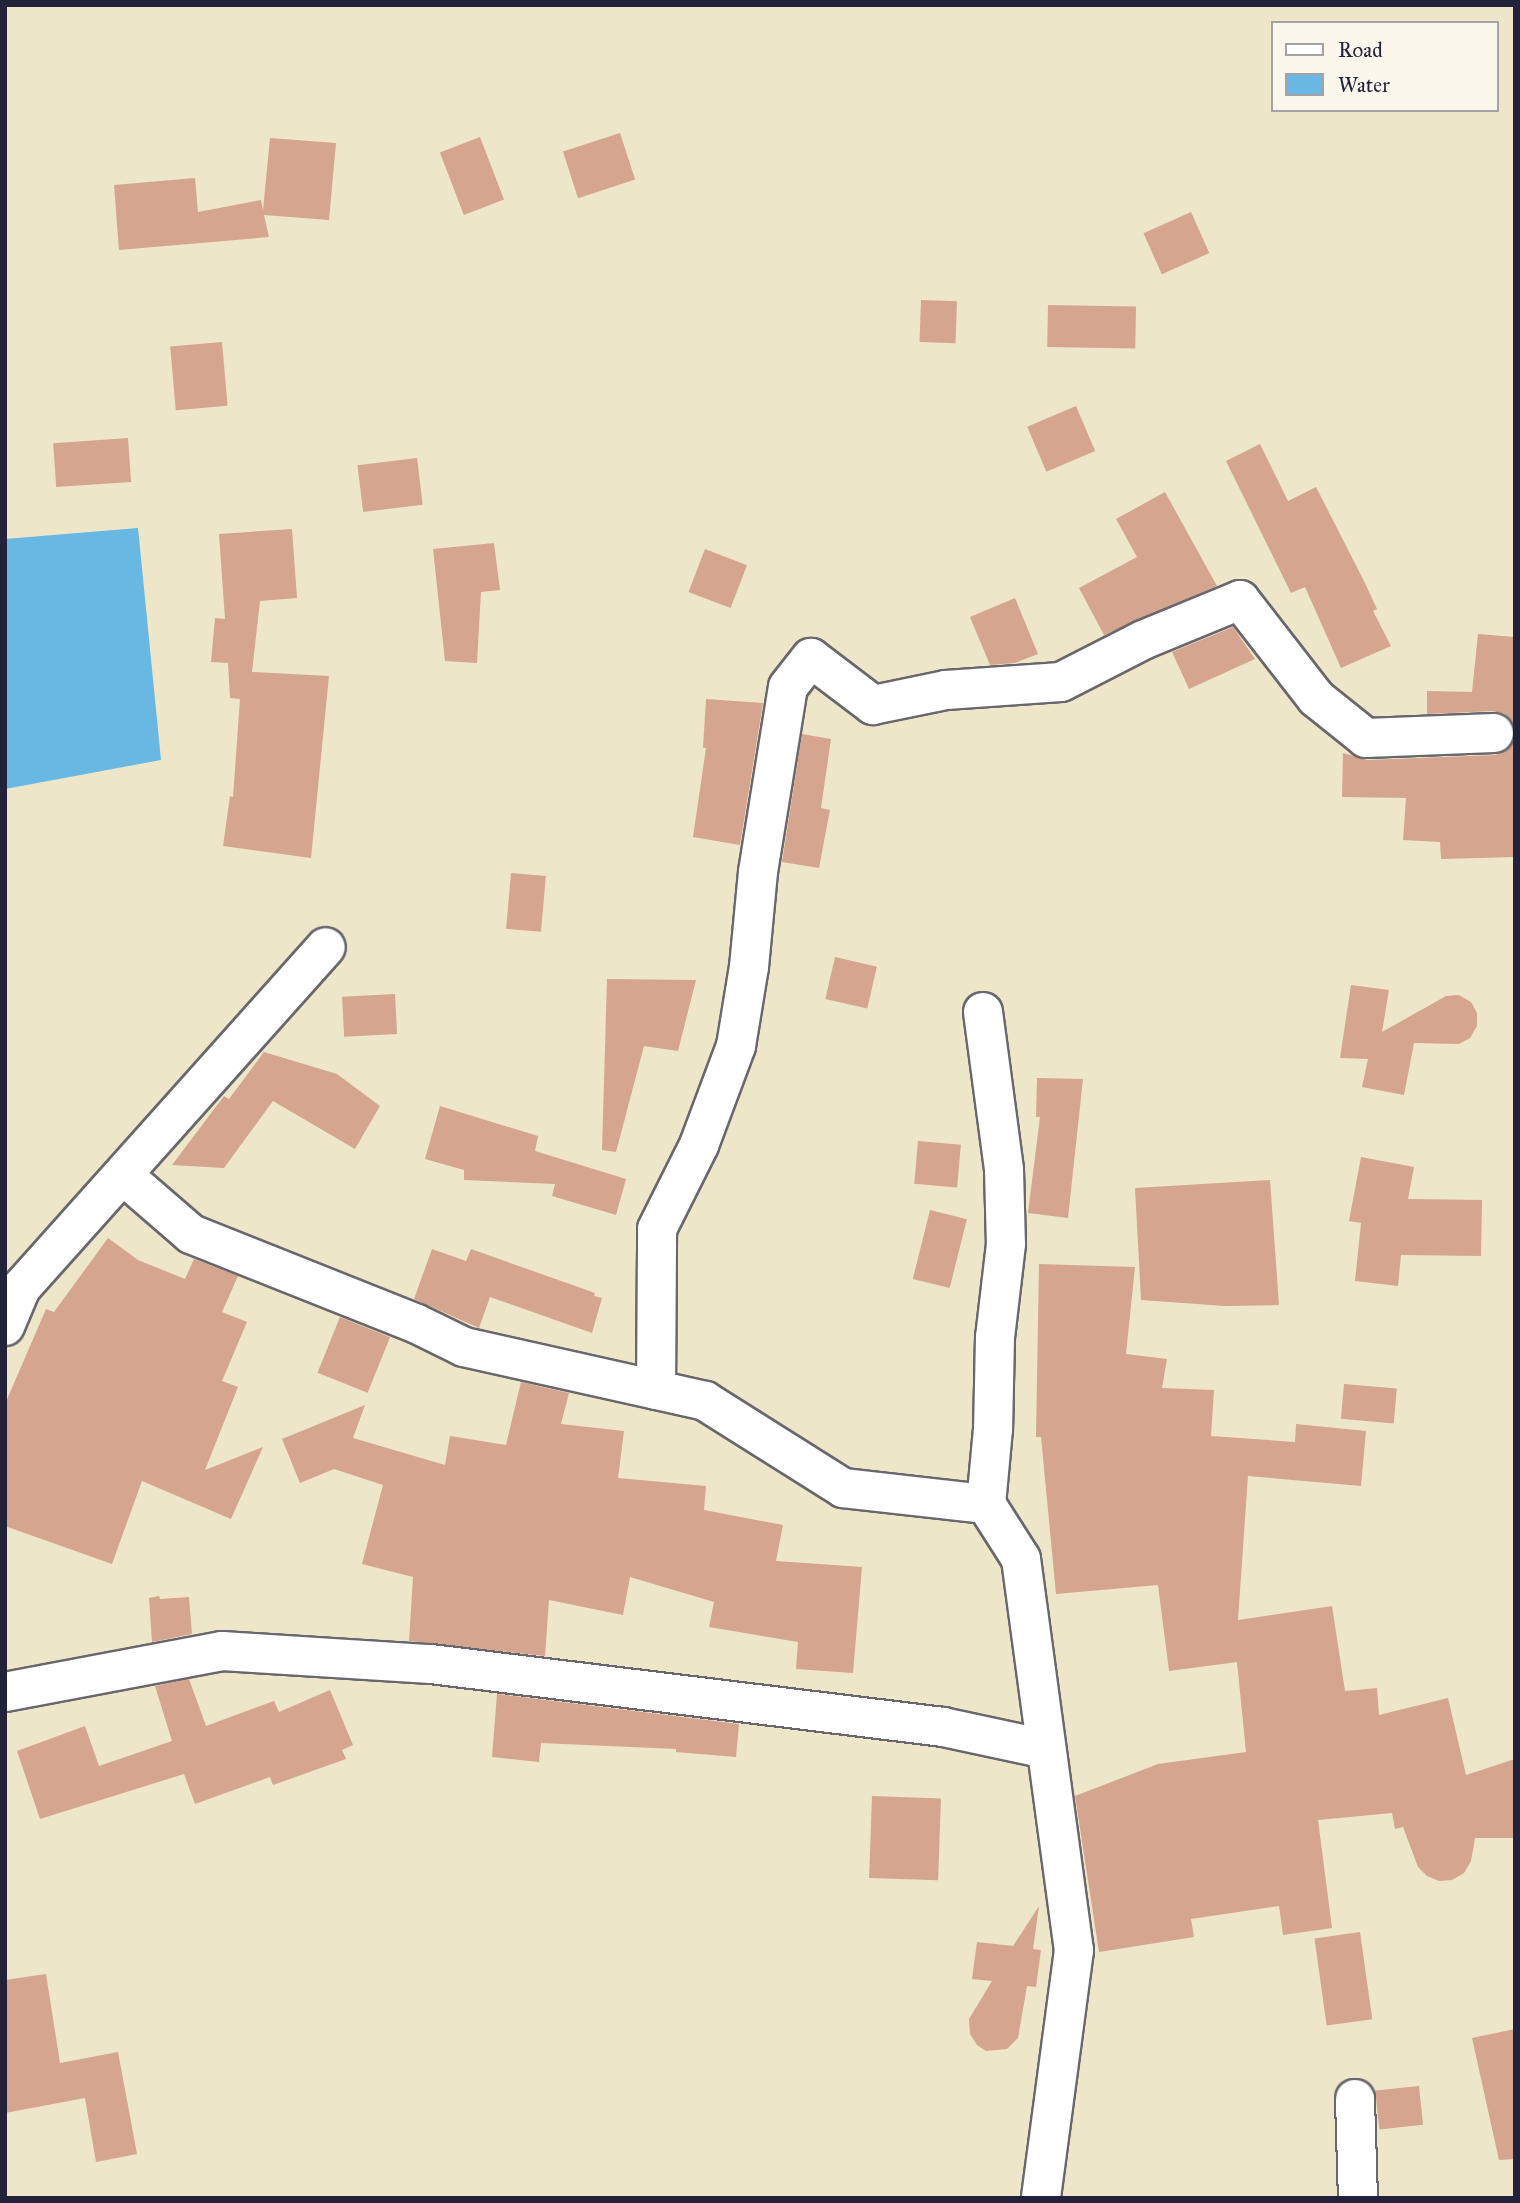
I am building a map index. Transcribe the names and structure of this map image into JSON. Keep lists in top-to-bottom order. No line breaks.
{"legend":["Road","Water"]}
